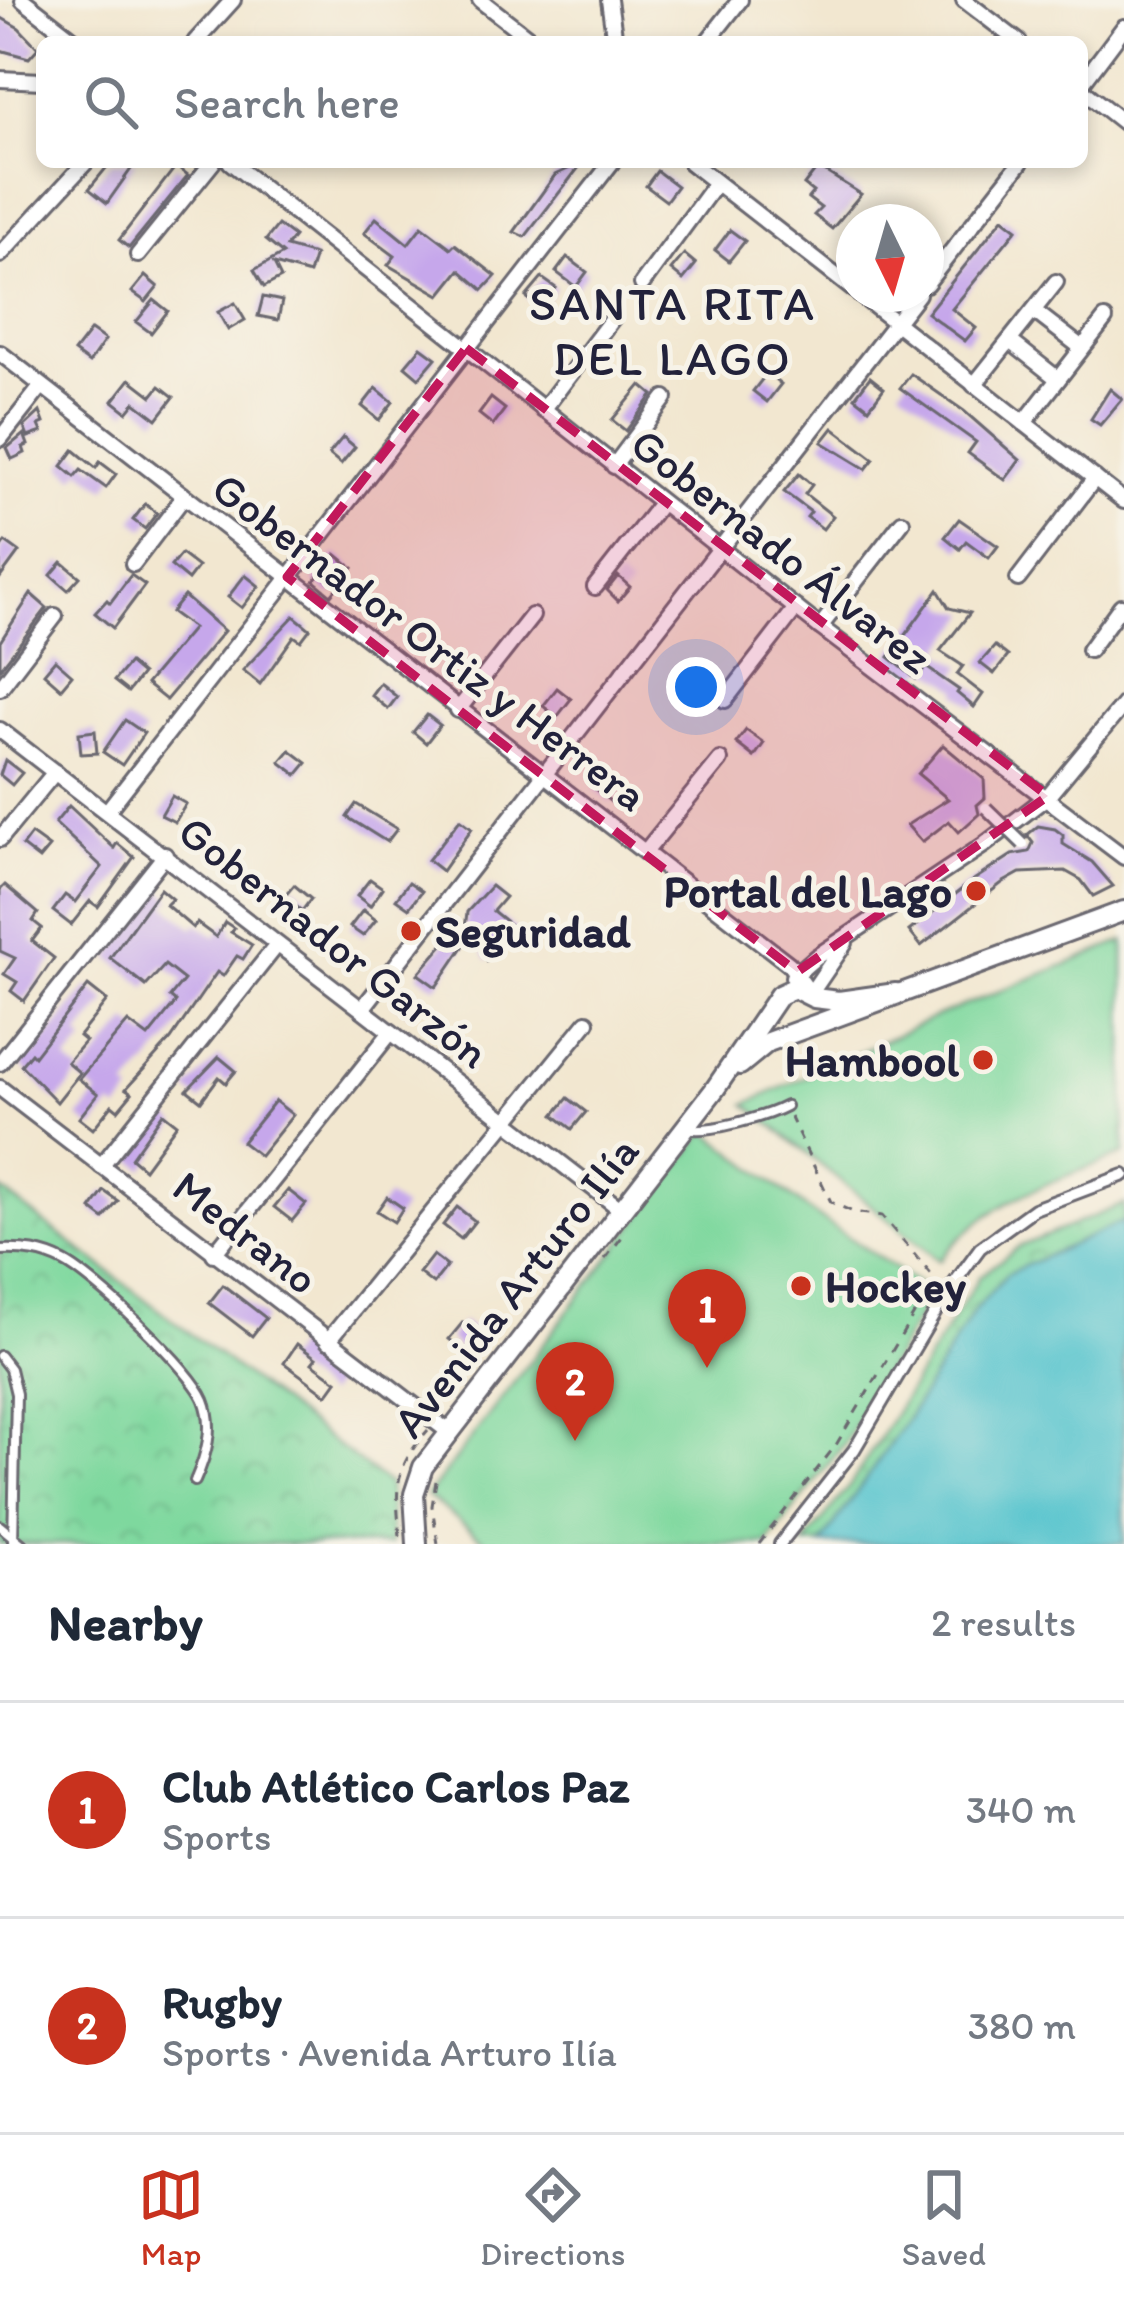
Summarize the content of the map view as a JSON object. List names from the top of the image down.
{
  "streets": {
    "main road": ["Avenida Arturo Ilía"],
    "street": [
      "Gobernado Álvarez",
      "Gobernador Ortiz y Herrera",
      "Gobernador Garzón",
      "Medrano"
    ]
  },
  "crossings": [
    ["Gobernador Ortiz y Herrera", "Avenida Arturo Ilía"],
    ["Gobernador Garzón", "Avenida Arturo Ilía"],
    ["Medrano", "Avenida Arturo Ilía"]
  ],
  "districts": ["SANTA RITA DEL LAGO"],
  "places": [
    "Portal del Lago",
    "Seguridad",
    "Hambool",
    "Hockey"
  ],
  "north": "bottom",
  "page": {
    "search": "Search here",
    "pins": ["1", "2"],
    "heading": ["Nearby", "2 results"],
    "list": [
      {
        "mark": "1",
        "name": "Club Atlético Carlos Paz",
        "note": "Sports",
        "value": "340 m"
      },
      {
        "mark": "2",
        "name": "Rugby",
        "note": "Sports · Avenida Arturo Ilía",
        "value": "380 m"
      }
    ],
    "nav": ["Map", "Directions", "Saved"]
  }
}
